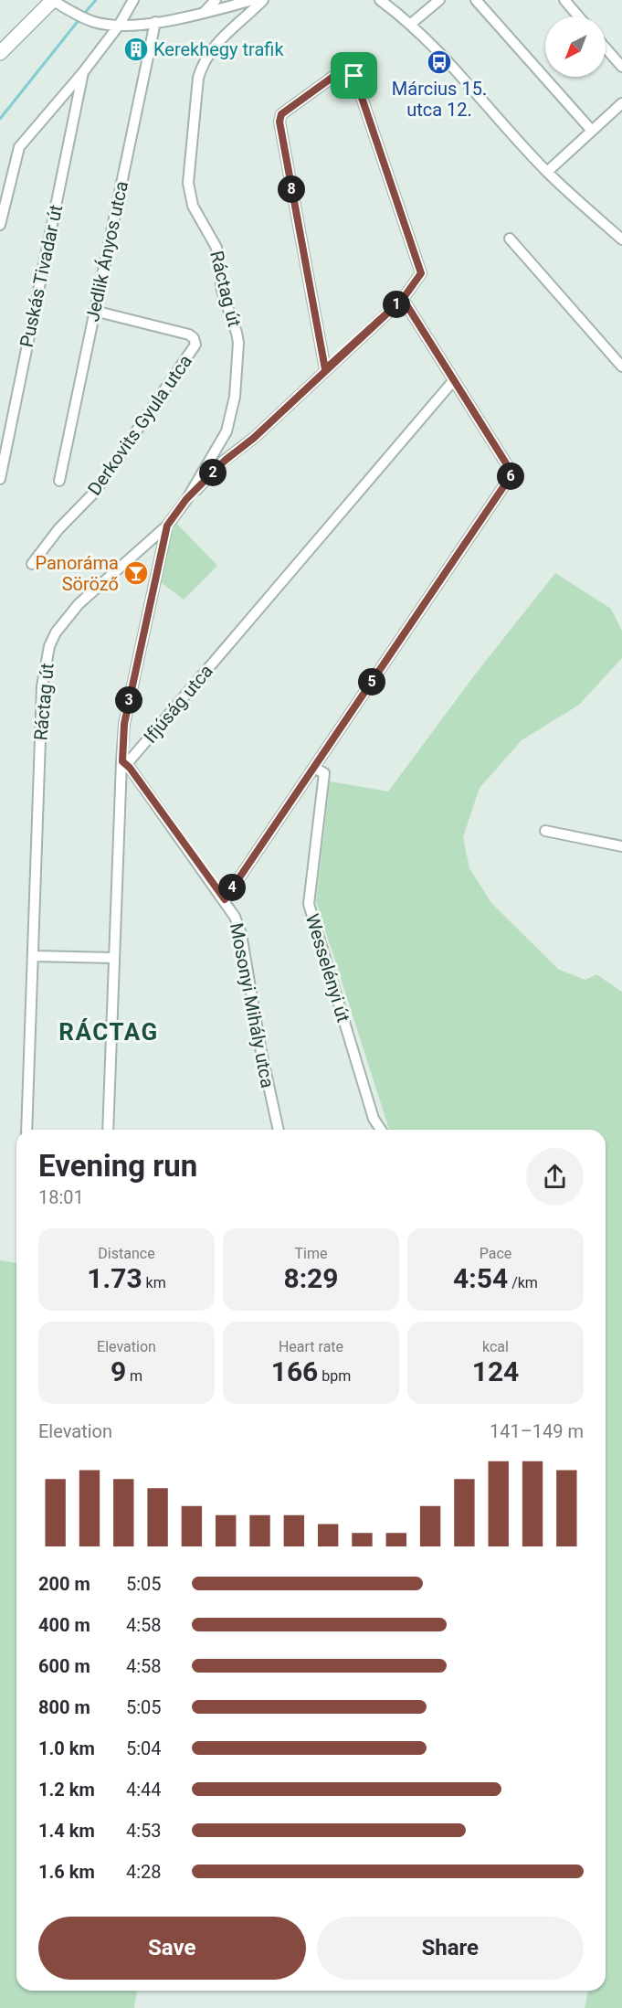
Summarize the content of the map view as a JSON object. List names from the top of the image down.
{
  "streets": {
    "street": [
      "Jedlik Ányos utca",
      "Puskás Tivadar út",
      "Ráctag út",
      "Derkovits Gyula utca",
      "Ifjúság utca",
      "Wesselényi út",
      "Mosonyi Mihály utca"
    ]
  },
  "crossings": [
    ["Jedlik Ányos utca", "Derkovits Gyula utca"],
    ["Ifjúság utca", "Mosonyi Mihály utca"],
    ["Wesselényi út", "Mosonyi Mihály utca"]
  ],
  "districts": ["RÁCTAG"],
  "places": {
    "building": ["Kerekhegy trafik"],
    "bus stop": ["Március 15. utca 12."],
    "bar": ["Panoráma Söröző"]
  },
  "north": "bottom left",
  "page": {
    "pins": [
      "8",
      "1",
      "2",
      "6",
      "5",
      "3",
      "4"
    ],
    "heading": ["Evening run", "18:01"],
    "stats": [
      ["Distance", "1.73 km"],
      ["Time", "8:29"],
      ["Pace", "4:54 /km"],
      ["Elevation", "9 m"],
      ["Heart rate", "166 bpm"],
      ["kcal", "124"]
    ],
    "chart": ["Elevation", "141–149 m"],
    "list": [
      {
        "name": "200 m",
        "note": "5:05"
      },
      {
        "name": "400 m",
        "note": "4:58"
      },
      {
        "name": "600 m",
        "note": "4:58"
      },
      {
        "name": "800 m",
        "note": "5:05"
      },
      {
        "name": "1.0 km",
        "note": "5:04"
      },
      {
        "name": "1.2 km",
        "note": "4:44"
      },
      {
        "name": "1.4 km",
        "note": "4:53"
      },
      {
        "name": "1.6 km",
        "note": "4:28"
      }
    ],
    "buttons": ["Save", "Share"]
  }
}
